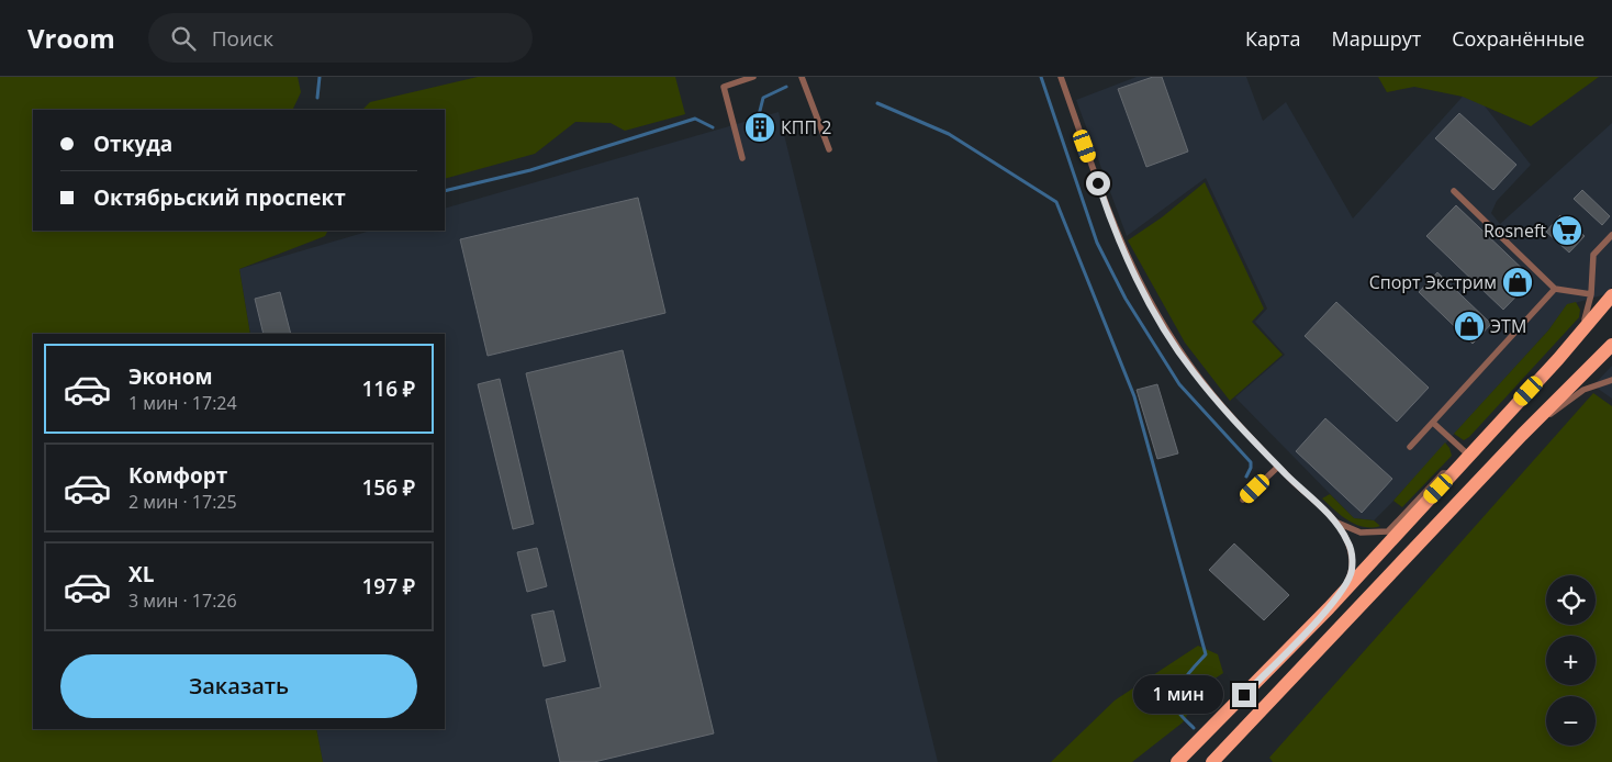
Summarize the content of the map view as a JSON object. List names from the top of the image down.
{
  "places": {
    "building": ["КПП 2"],
    "supermarket": ["Rosneft"],
    "shop": ["Спорт Экстрим", "ЭТМ"]
  },
  "page": {
    "header": "Vroom",
    "search": "Поиск",
    "nav": ["Карта", "Маршрут", "Сохранённые"],
    "banner": ["Откуда", "Октябрьский проспект"],
    "list": [
      {
        "name": "Эконом",
        "note": "1 мин · 17:24",
        "value": "116 ₽"
      },
      {
        "name": "Комфорт",
        "note": "2 мин · 17:25",
        "value": "156 ₽"
      },
      {
        "name": "XL",
        "note": "3 мин · 17:26",
        "value": "197 ₽"
      }
    ],
    "map_buttons": ["+", "−"],
    "buttons": "Заказать",
    "bubble": "1 мин"
  }
}
